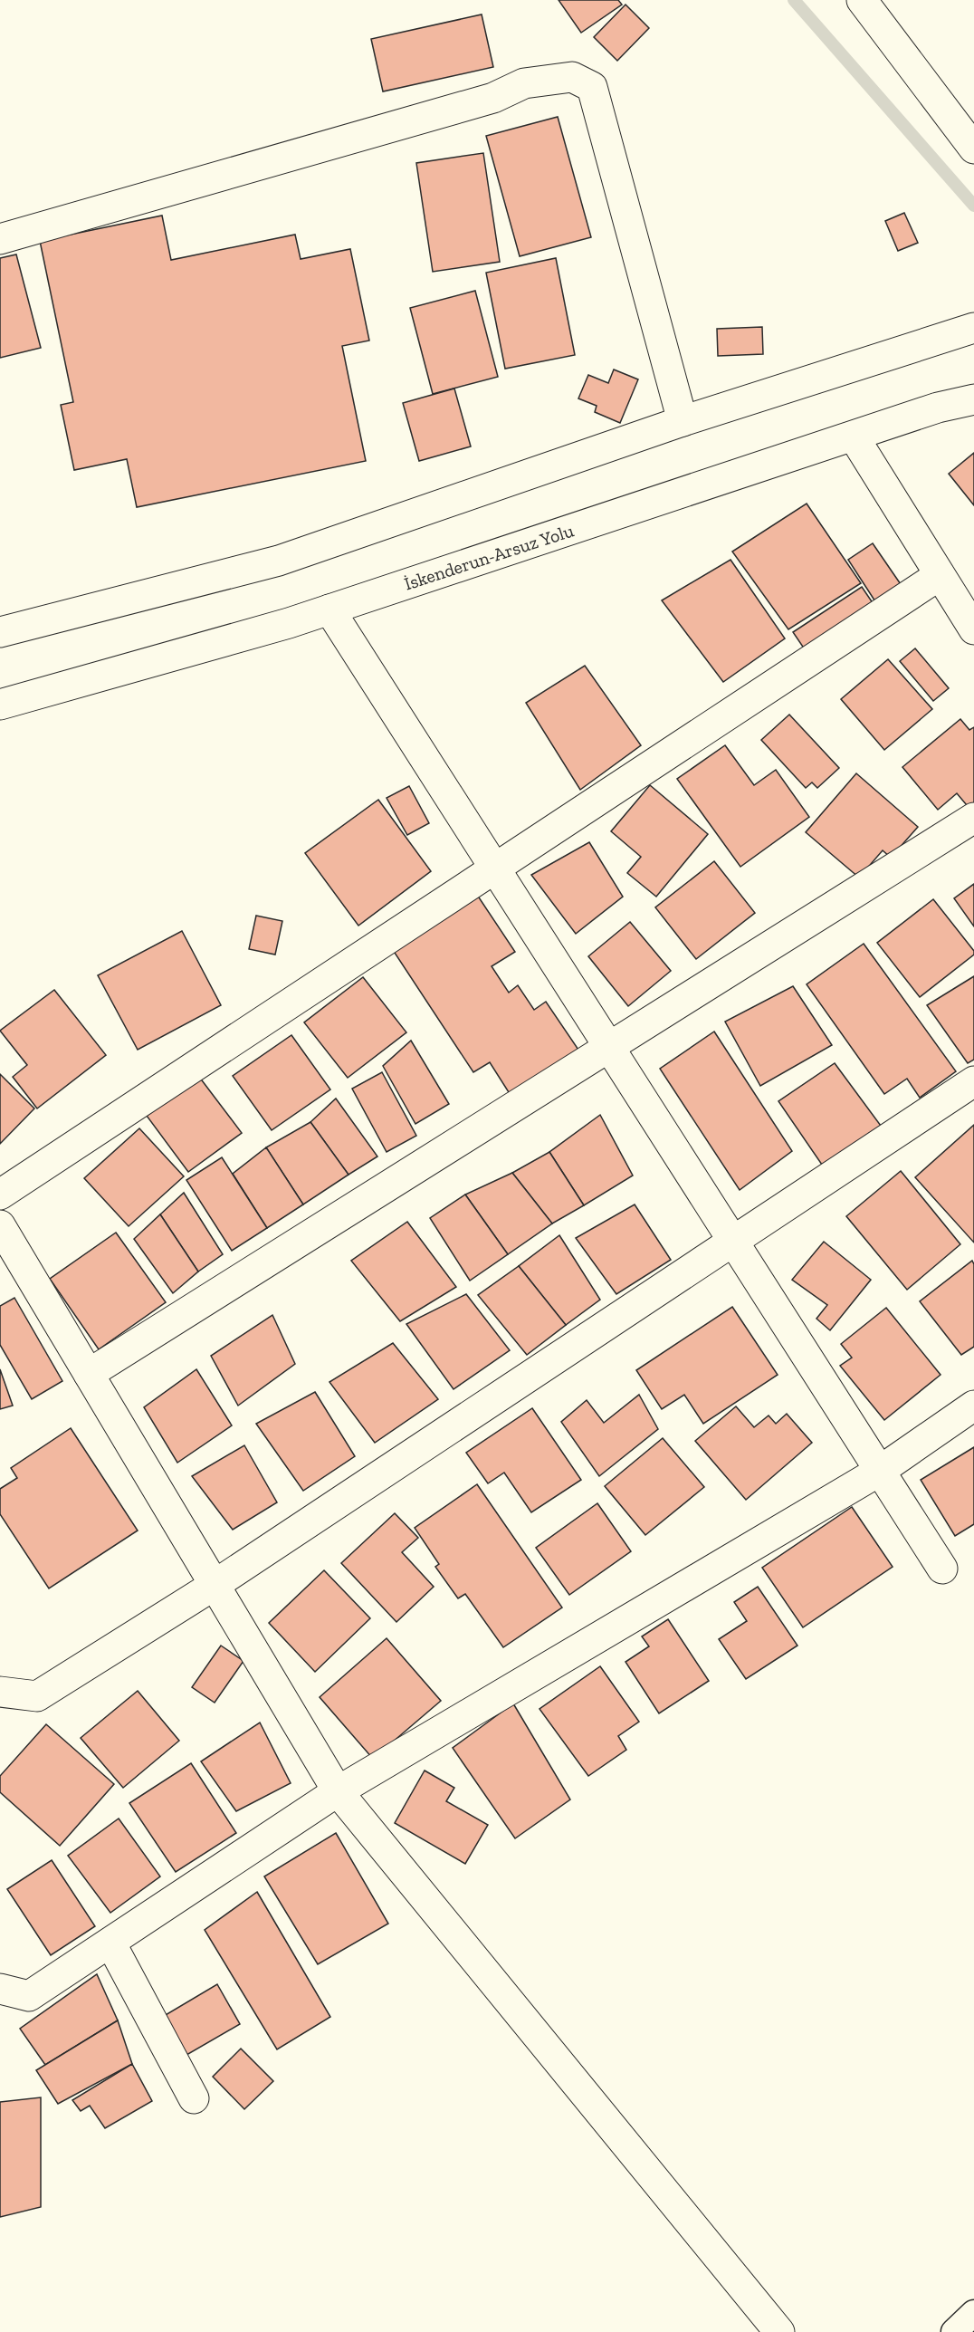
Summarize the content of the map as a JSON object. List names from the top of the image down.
{
  "streets": {
    "street": ["İskenderun-Arsuz Yolu"]
  }
}
